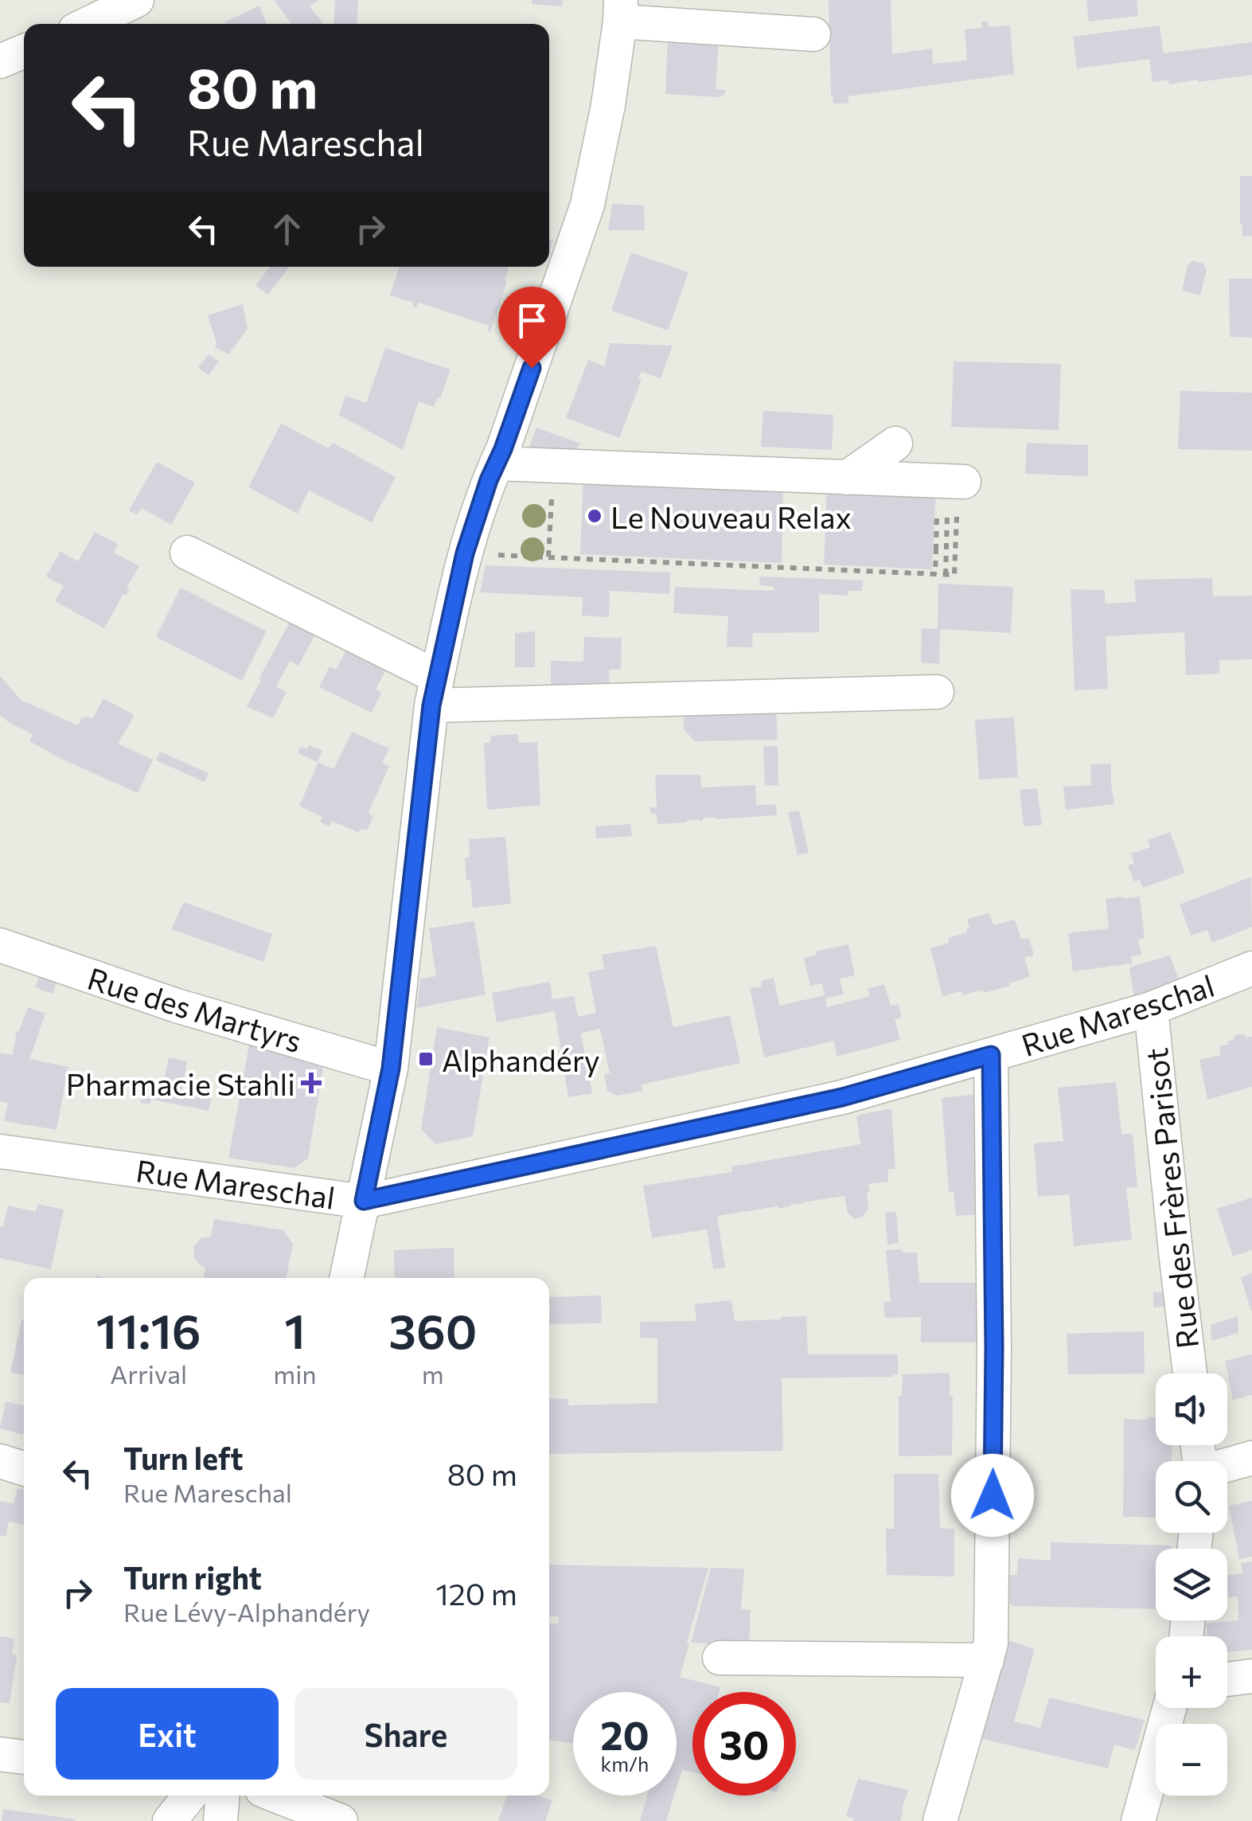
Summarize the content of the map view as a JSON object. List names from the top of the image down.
{
  "streets": {
    "street": ["Rue des Martyrs", "Rue Mareschal", "Rue des Frères Parisot"]
  },
  "crossings": [
    ["Rue Mareschal", "Rue des Frères Parisot"]
  ],
  "places": {
    "other": ["Le Nouveau Relax"],
    "transit": ["Alphandéry"],
    "health": ["Pharmacie Stahli"]
  },
  "page": {
    "turn": ["80 m", "Rue Mareschal"],
    "eta": [
      "11:16",
      "Arrival",
      "1",
      "min",
      "360",
      "m"
    ],
    "map_buttons": ["+", "−"],
    "list": [
      {
        "name": "Turn left",
        "note": "Rue Mareschal",
        "value": "80 m"
      },
      {
        "name": "Turn right",
        "note": "Rue Lévy-Alphandéry",
        "value": "120 m"
      }
    ],
    "buttons": ["Exit", "Share"],
    "speed": "20 km/h",
    "limit": "30"
  }
}
